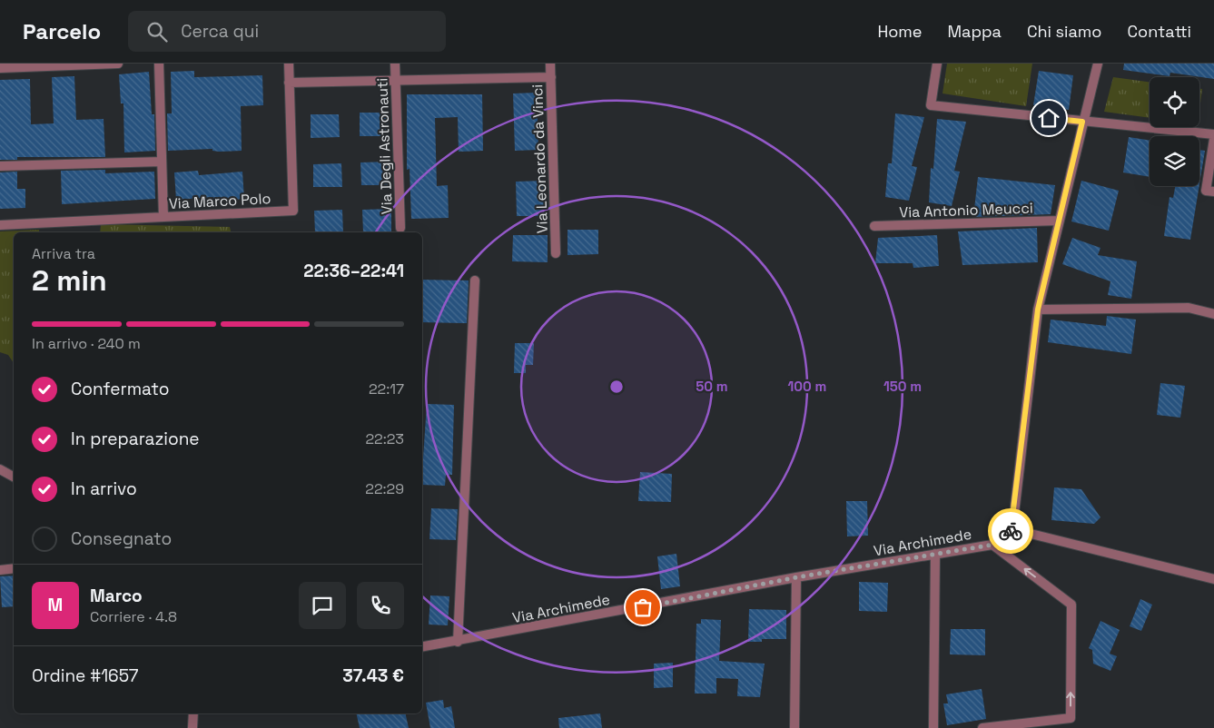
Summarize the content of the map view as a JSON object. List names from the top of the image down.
{
  "streets": {
    "street": [
      "Via Degli Astronauti",
      "Via Leonardo da Vinci",
      "Via Marco Polo",
      "Via Antonio Meucci",
      "Via Archimede"
    ]
  },
  "page": {
    "header": "Parcelo",
    "search": "Cerca qui",
    "nav": [
      "Home",
      "Mappa",
      "Chi siamo",
      "Contatti"
    ],
    "heading": ["2 min", "Arriva tra", "22:36–22:41"],
    "panel": [
      "Marco",
      "Corriere · 4.8",
      "Ordine #1657",
      "37.43 €"
    ],
    "bar": "In arrivo · 240 m",
    "list": [
      ["Confermato", "22:17"],
      ["In preparazione", "22:23"],
      ["In arrivo", "22:29"],
      "Consegnato"
    ],
    "round": "M"
  },
  "rings": ["50 m", "100 m", "150 m"]
}
